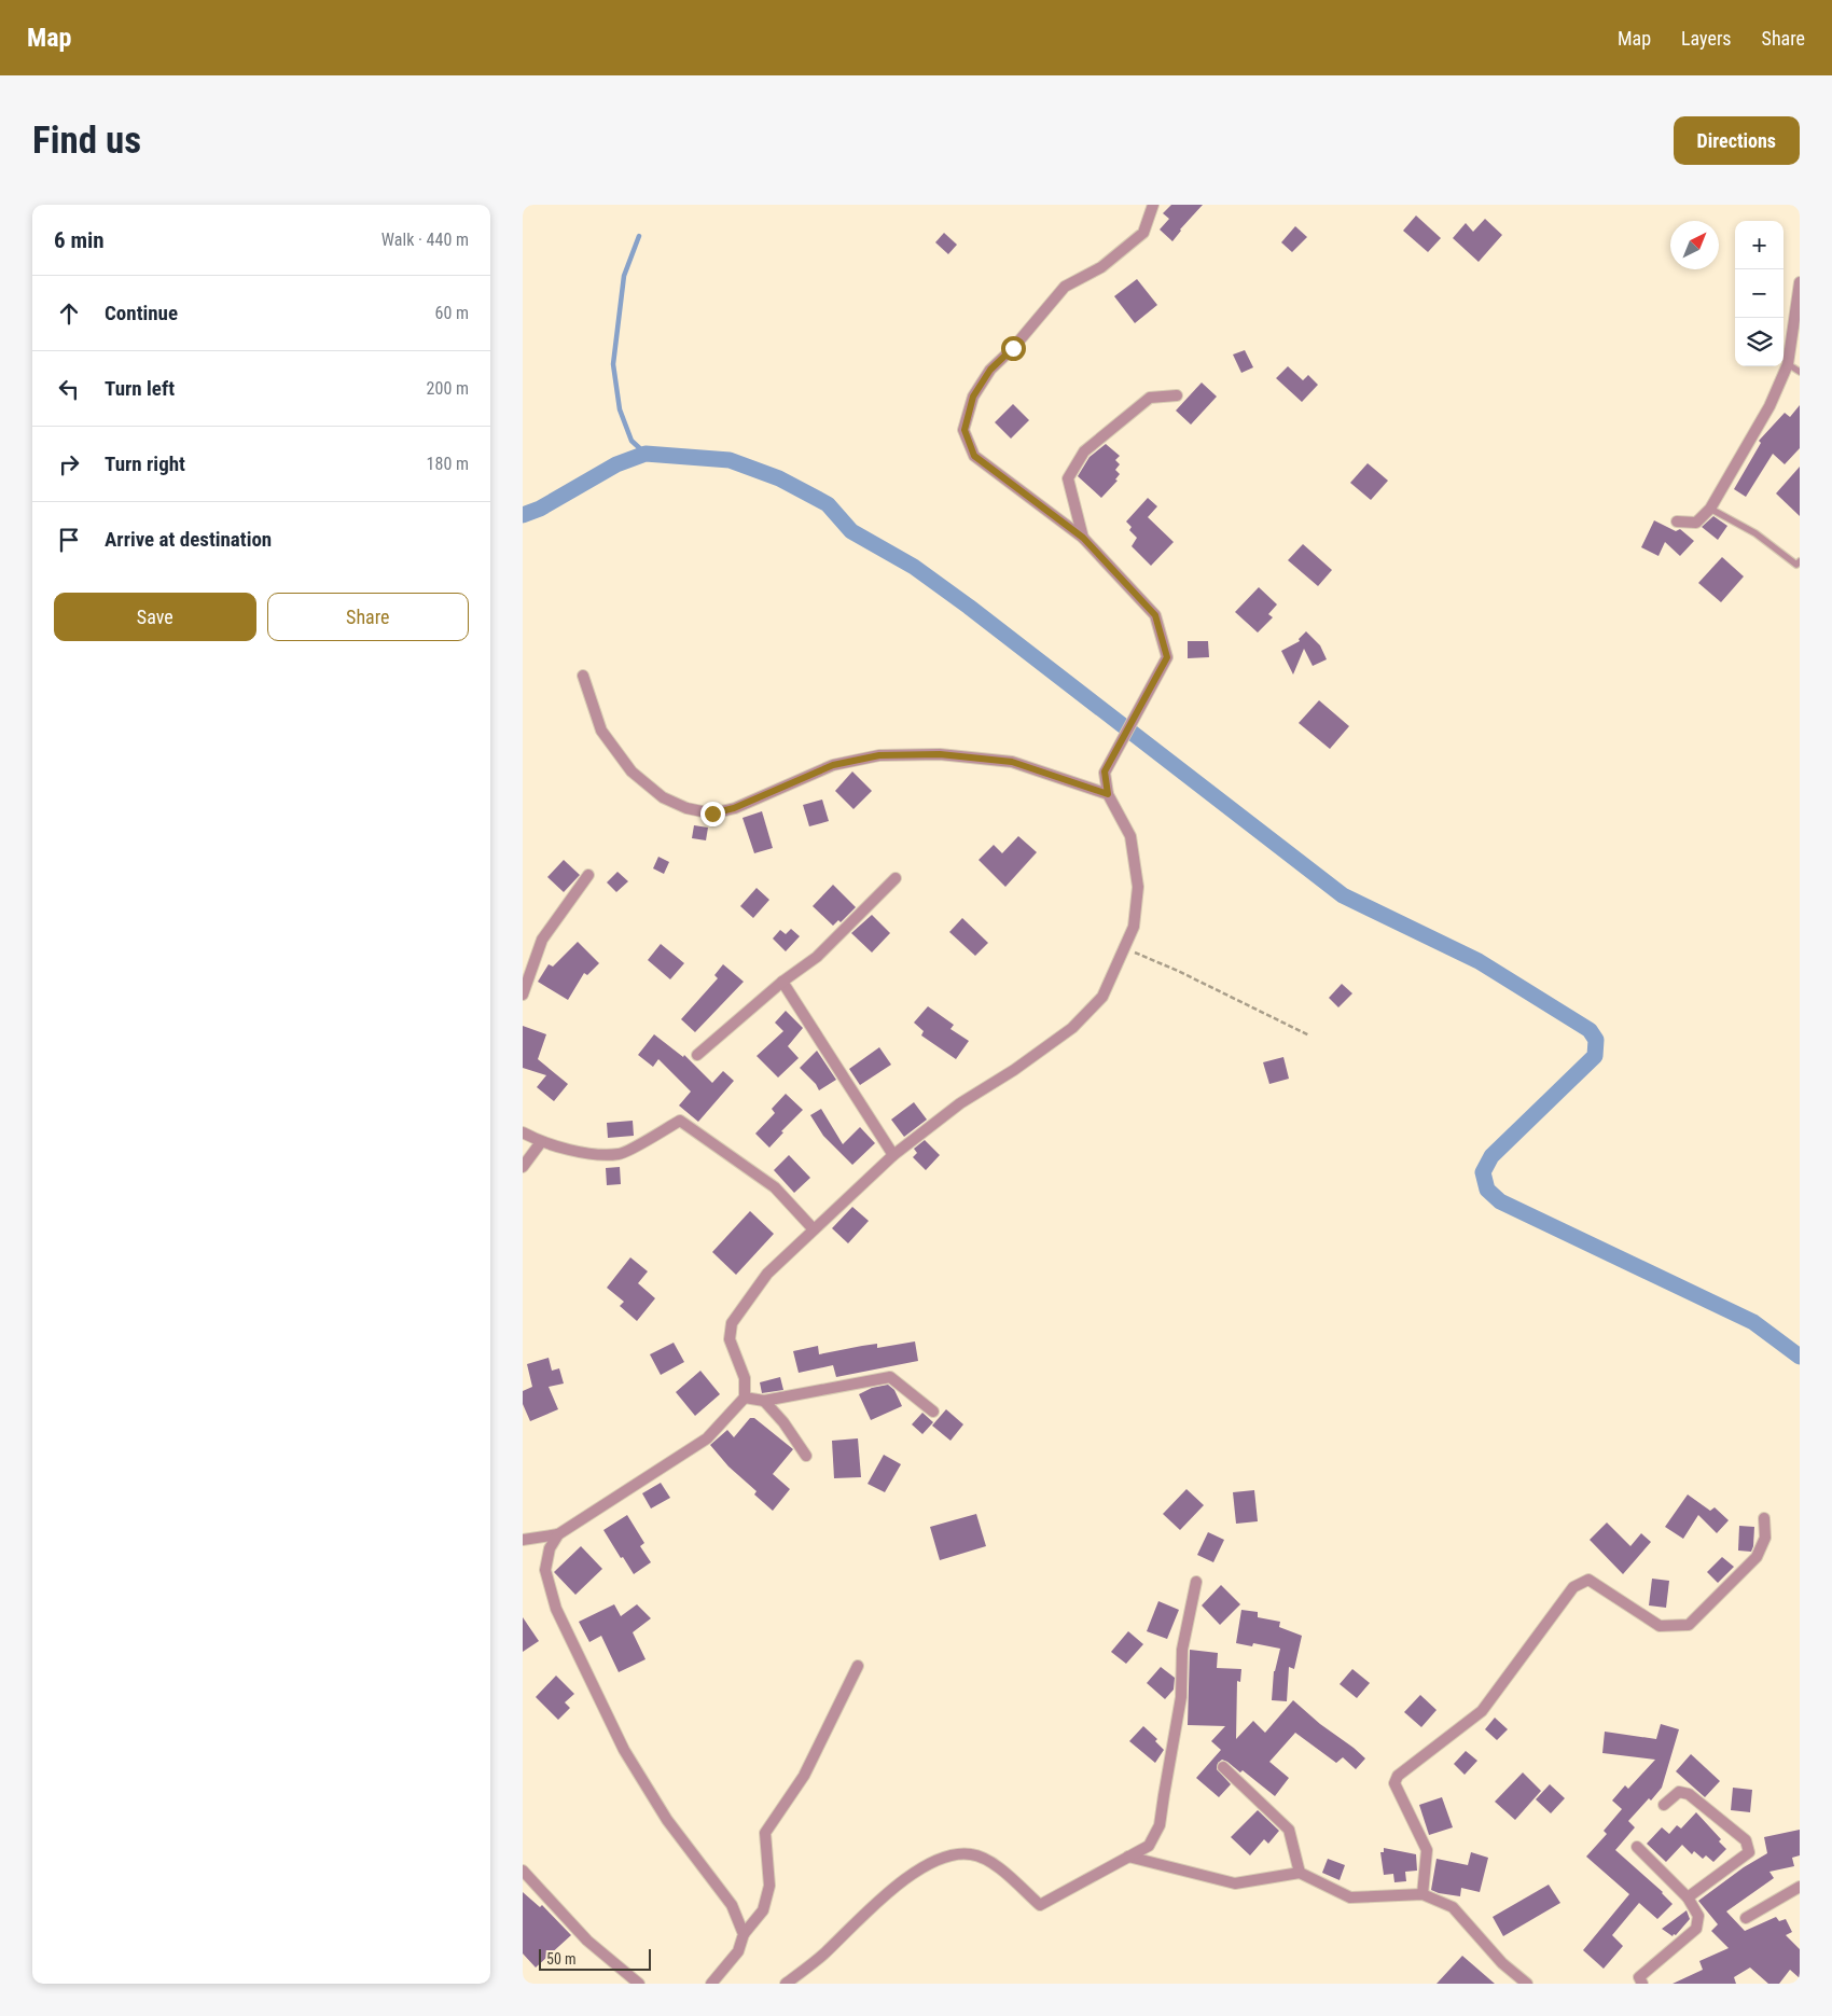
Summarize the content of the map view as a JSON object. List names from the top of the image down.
{
  "scale_bar": "50 m",
  "north": "top right",
  "page": {
    "header": "Map",
    "nav": ["Map", "Layers", "Share"],
    "buttons": [
      "Directions",
      ["Save", "Share"]
    ],
    "title": "Find us",
    "heading": ["6 min", "Walk · 440 m"],
    "map_buttons": ["+", "−"],
    "list": [
      ["Continue", "60 m"],
      ["Turn left", "200 m"],
      ["Turn right", "180 m"],
      "Arrive at destination"
    ],
    "scale": "50 m"
  }
}
